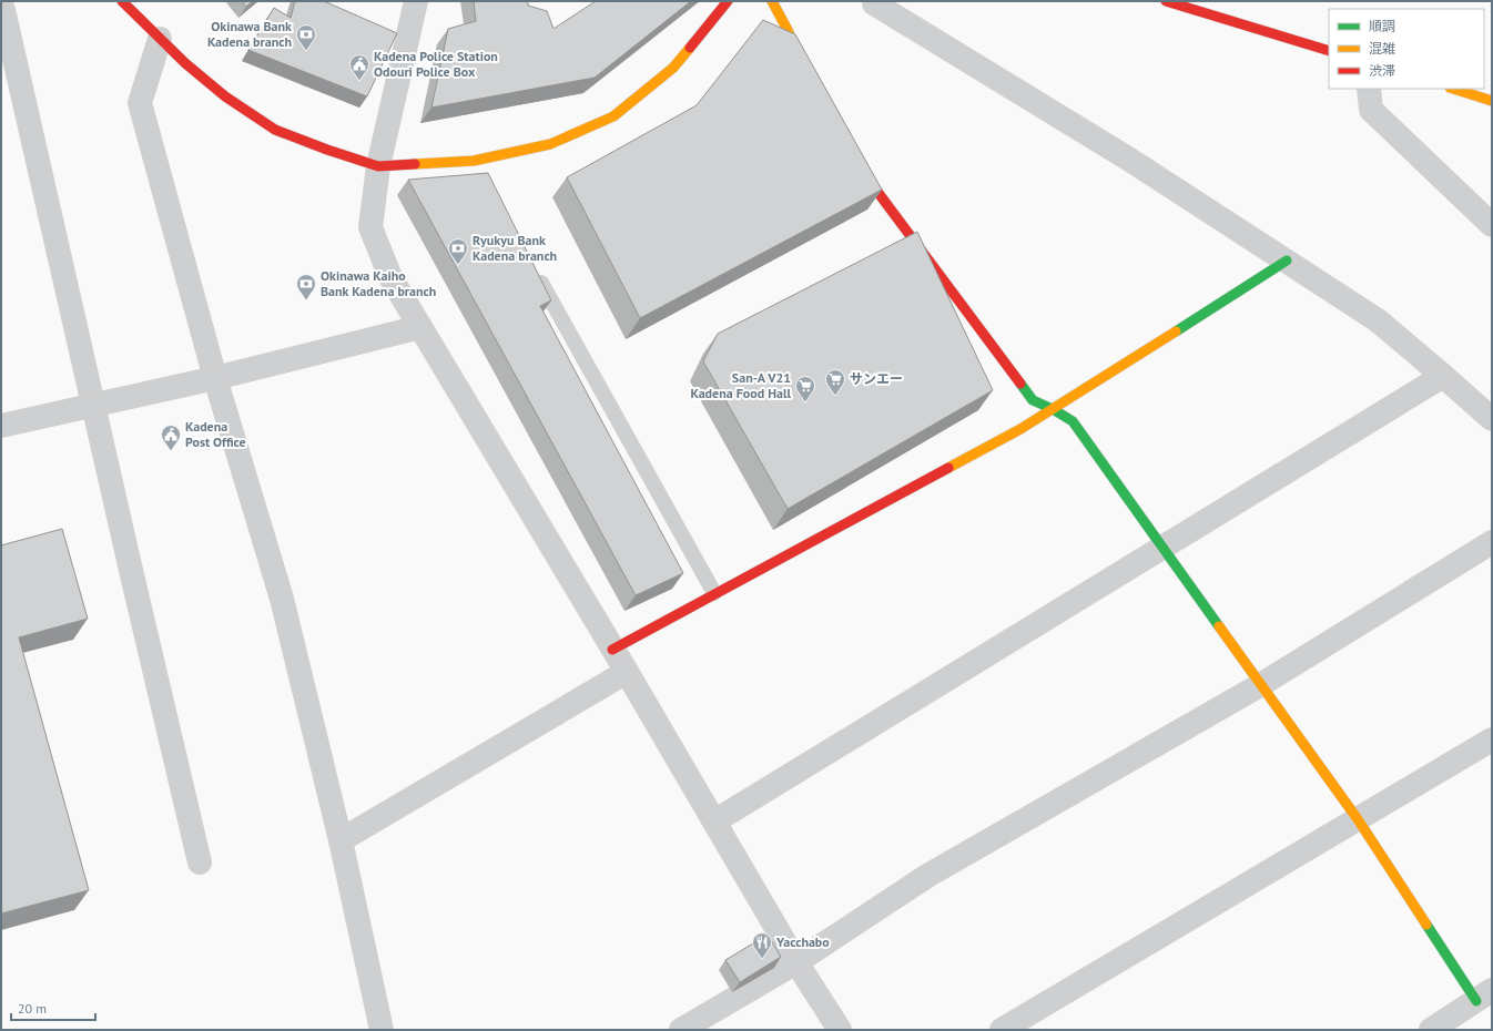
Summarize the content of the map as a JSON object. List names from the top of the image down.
{
  "places": {
    "bank": ["Okinawa Bank Kadena branch", "Ryukyu Bank Kadena branch", "Okinawa Kaiho Bank Kadena branch"],
    "public building": ["Kadena Police Station Odouri Police Box", "Kadena Post Office"],
    "supermarket": ["サンエー", "San-A V21 Kadena Food Hall"],
    "restaurant": ["Yacchabo"]
  },
  "legend": ["順調", "混雑", "渋滞"],
  "scale_bar": "20 m"
}
